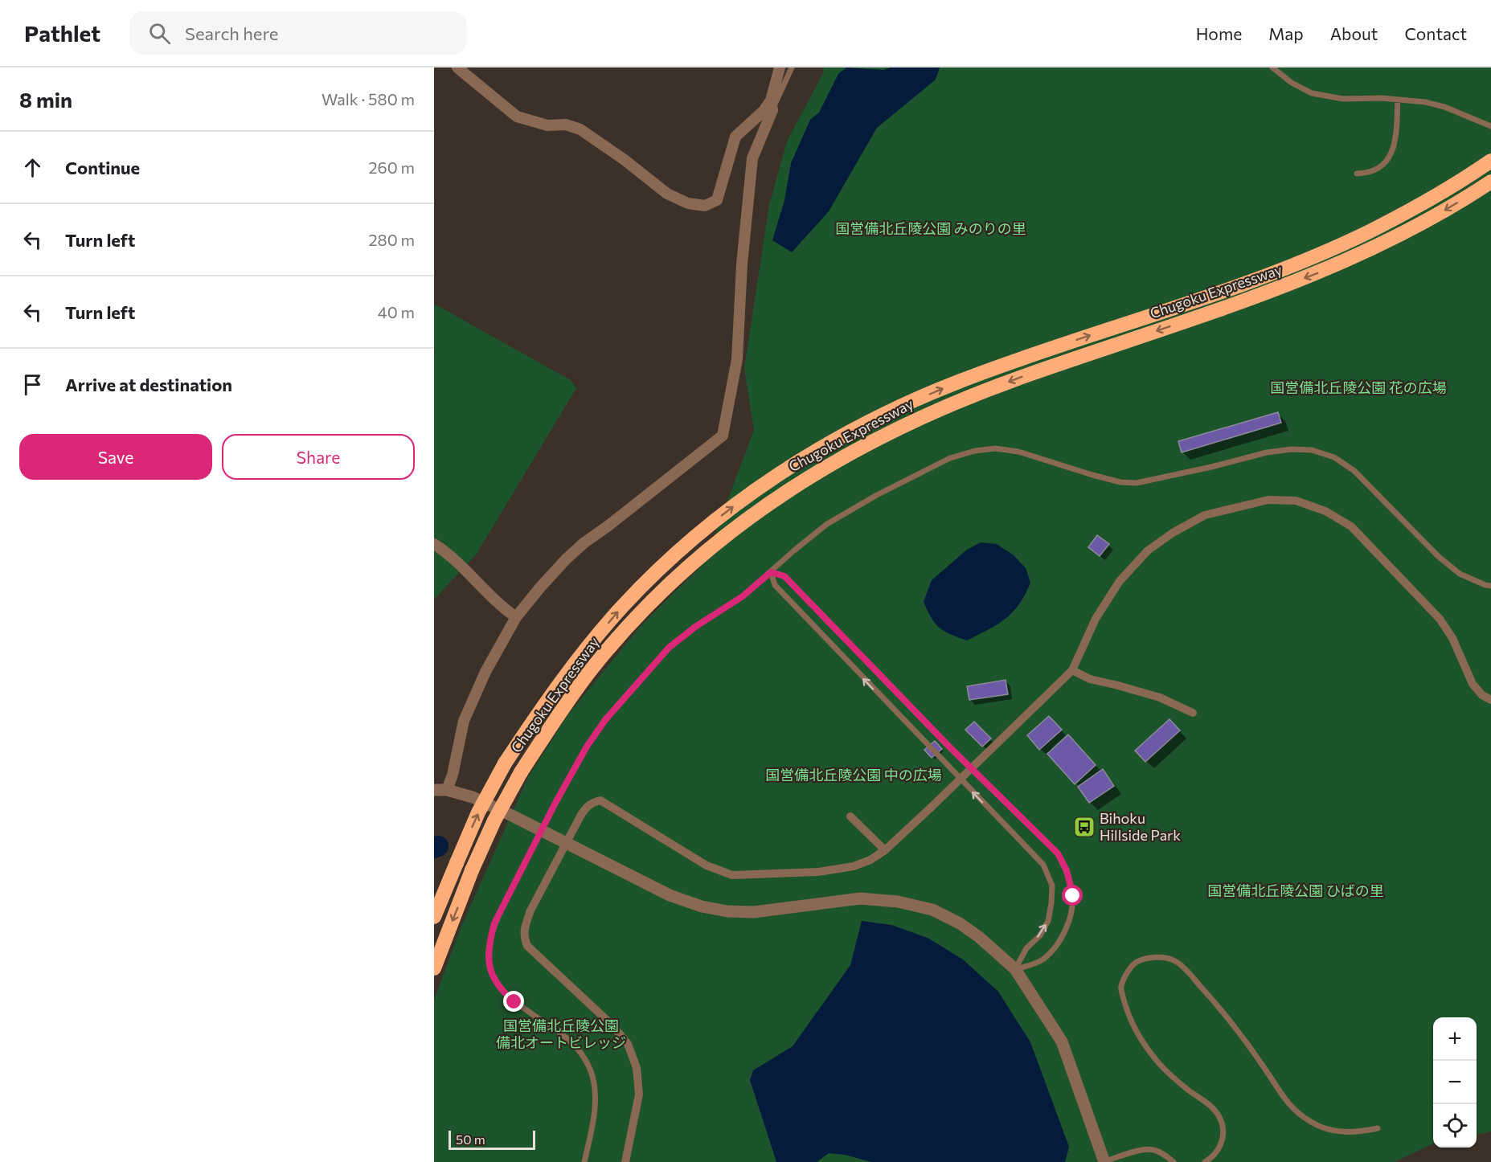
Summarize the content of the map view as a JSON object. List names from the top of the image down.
{
  "streets": {
    "highway": ["Chugoku Expressway"]
  },
  "parks": [
    "国営備北丘陵公園 みのりの里",
    "国営備北丘陵公園 花の広場",
    "国営備北丘陵公園 中の広場",
    "国営備北丘陵公園 ひばの里",
    "国営備北丘陵公園 備北オートビレッジ"
  ],
  "places": {
    "bus stop": ["Bihoku Hillside Park"]
  },
  "scale_bar": "50 m",
  "page": {
    "header": "Pathlet",
    "search": "Search here",
    "nav": [
      "Home",
      "Map",
      "About",
      "Contact"
    ],
    "heading": ["8 min", "Walk · 580 m"],
    "list": [
      ["Continue", "260 m"],
      ["Turn left", "280 m"],
      ["Turn left", "40 m"],
      "Arrive at destination"
    ],
    "buttons": ["Save", "Share"],
    "map_buttons": ["+", "−"],
    "scale": "50 m"
  }
}
